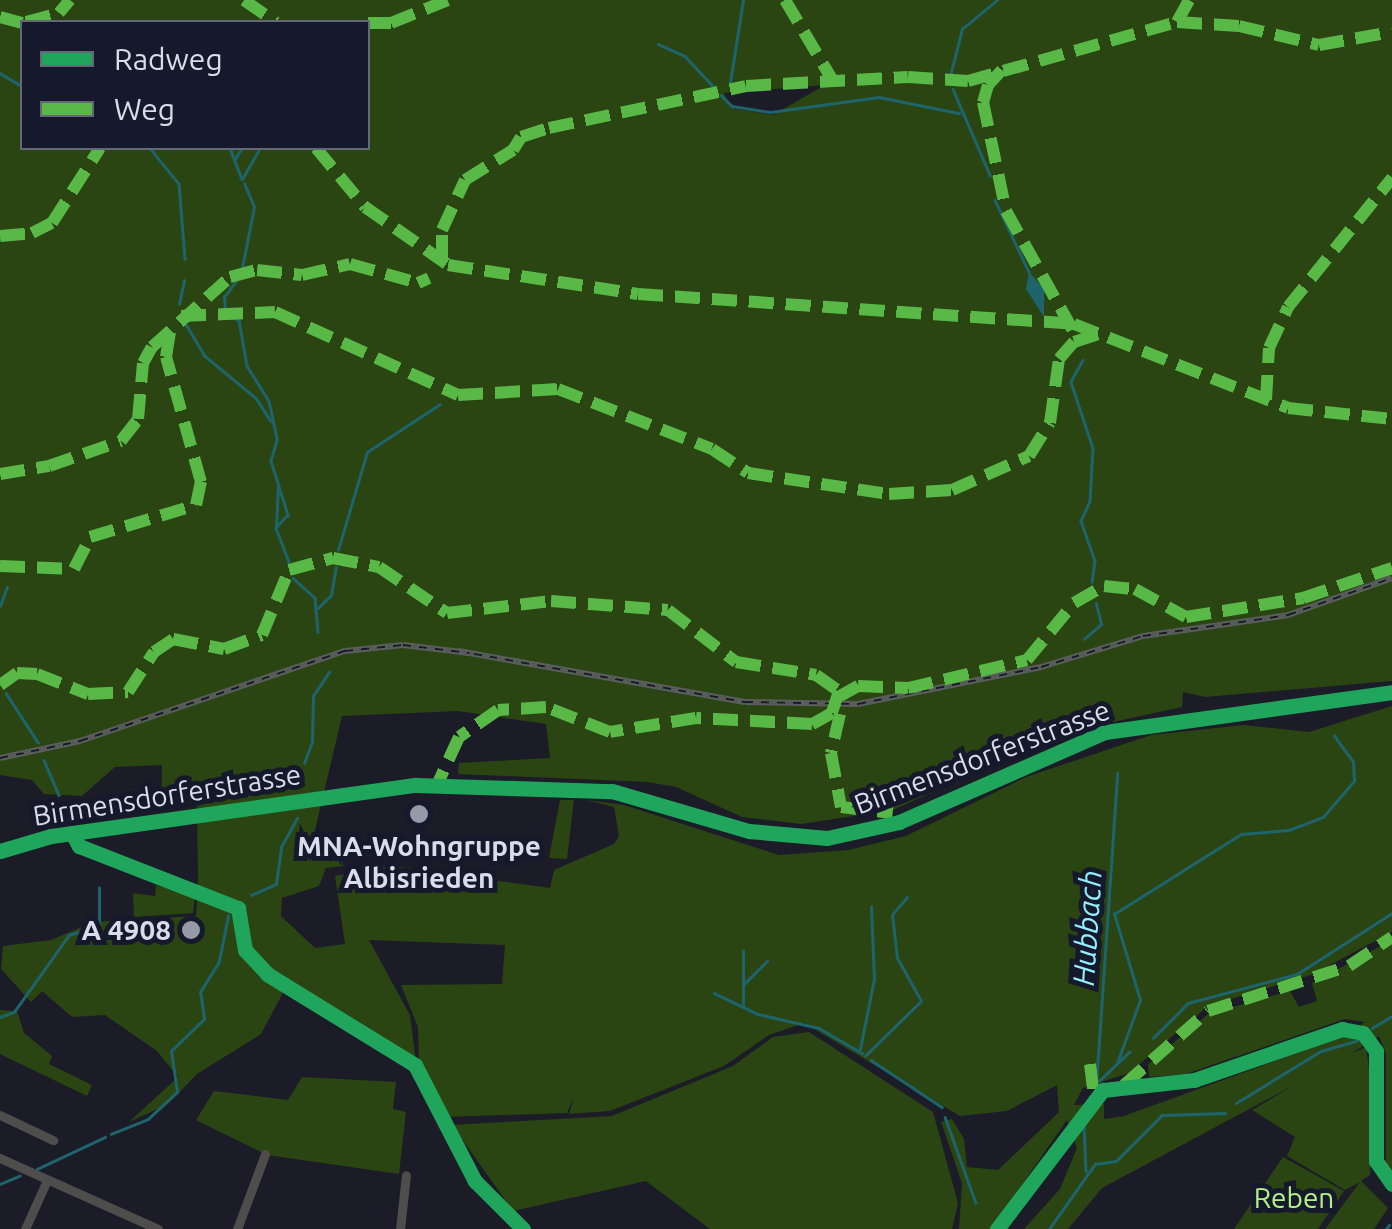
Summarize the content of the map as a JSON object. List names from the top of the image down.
{
  "streets": {
    "main road": ["Birmensdorferstrasse"]
  },
  "water": ["Hubbach"],
  "parks": ["Reben"],
  "places": ["MNA-Wohngruppe Albisrieden", "A 4908"],
  "legend": ["Radweg", "Weg"]
}
